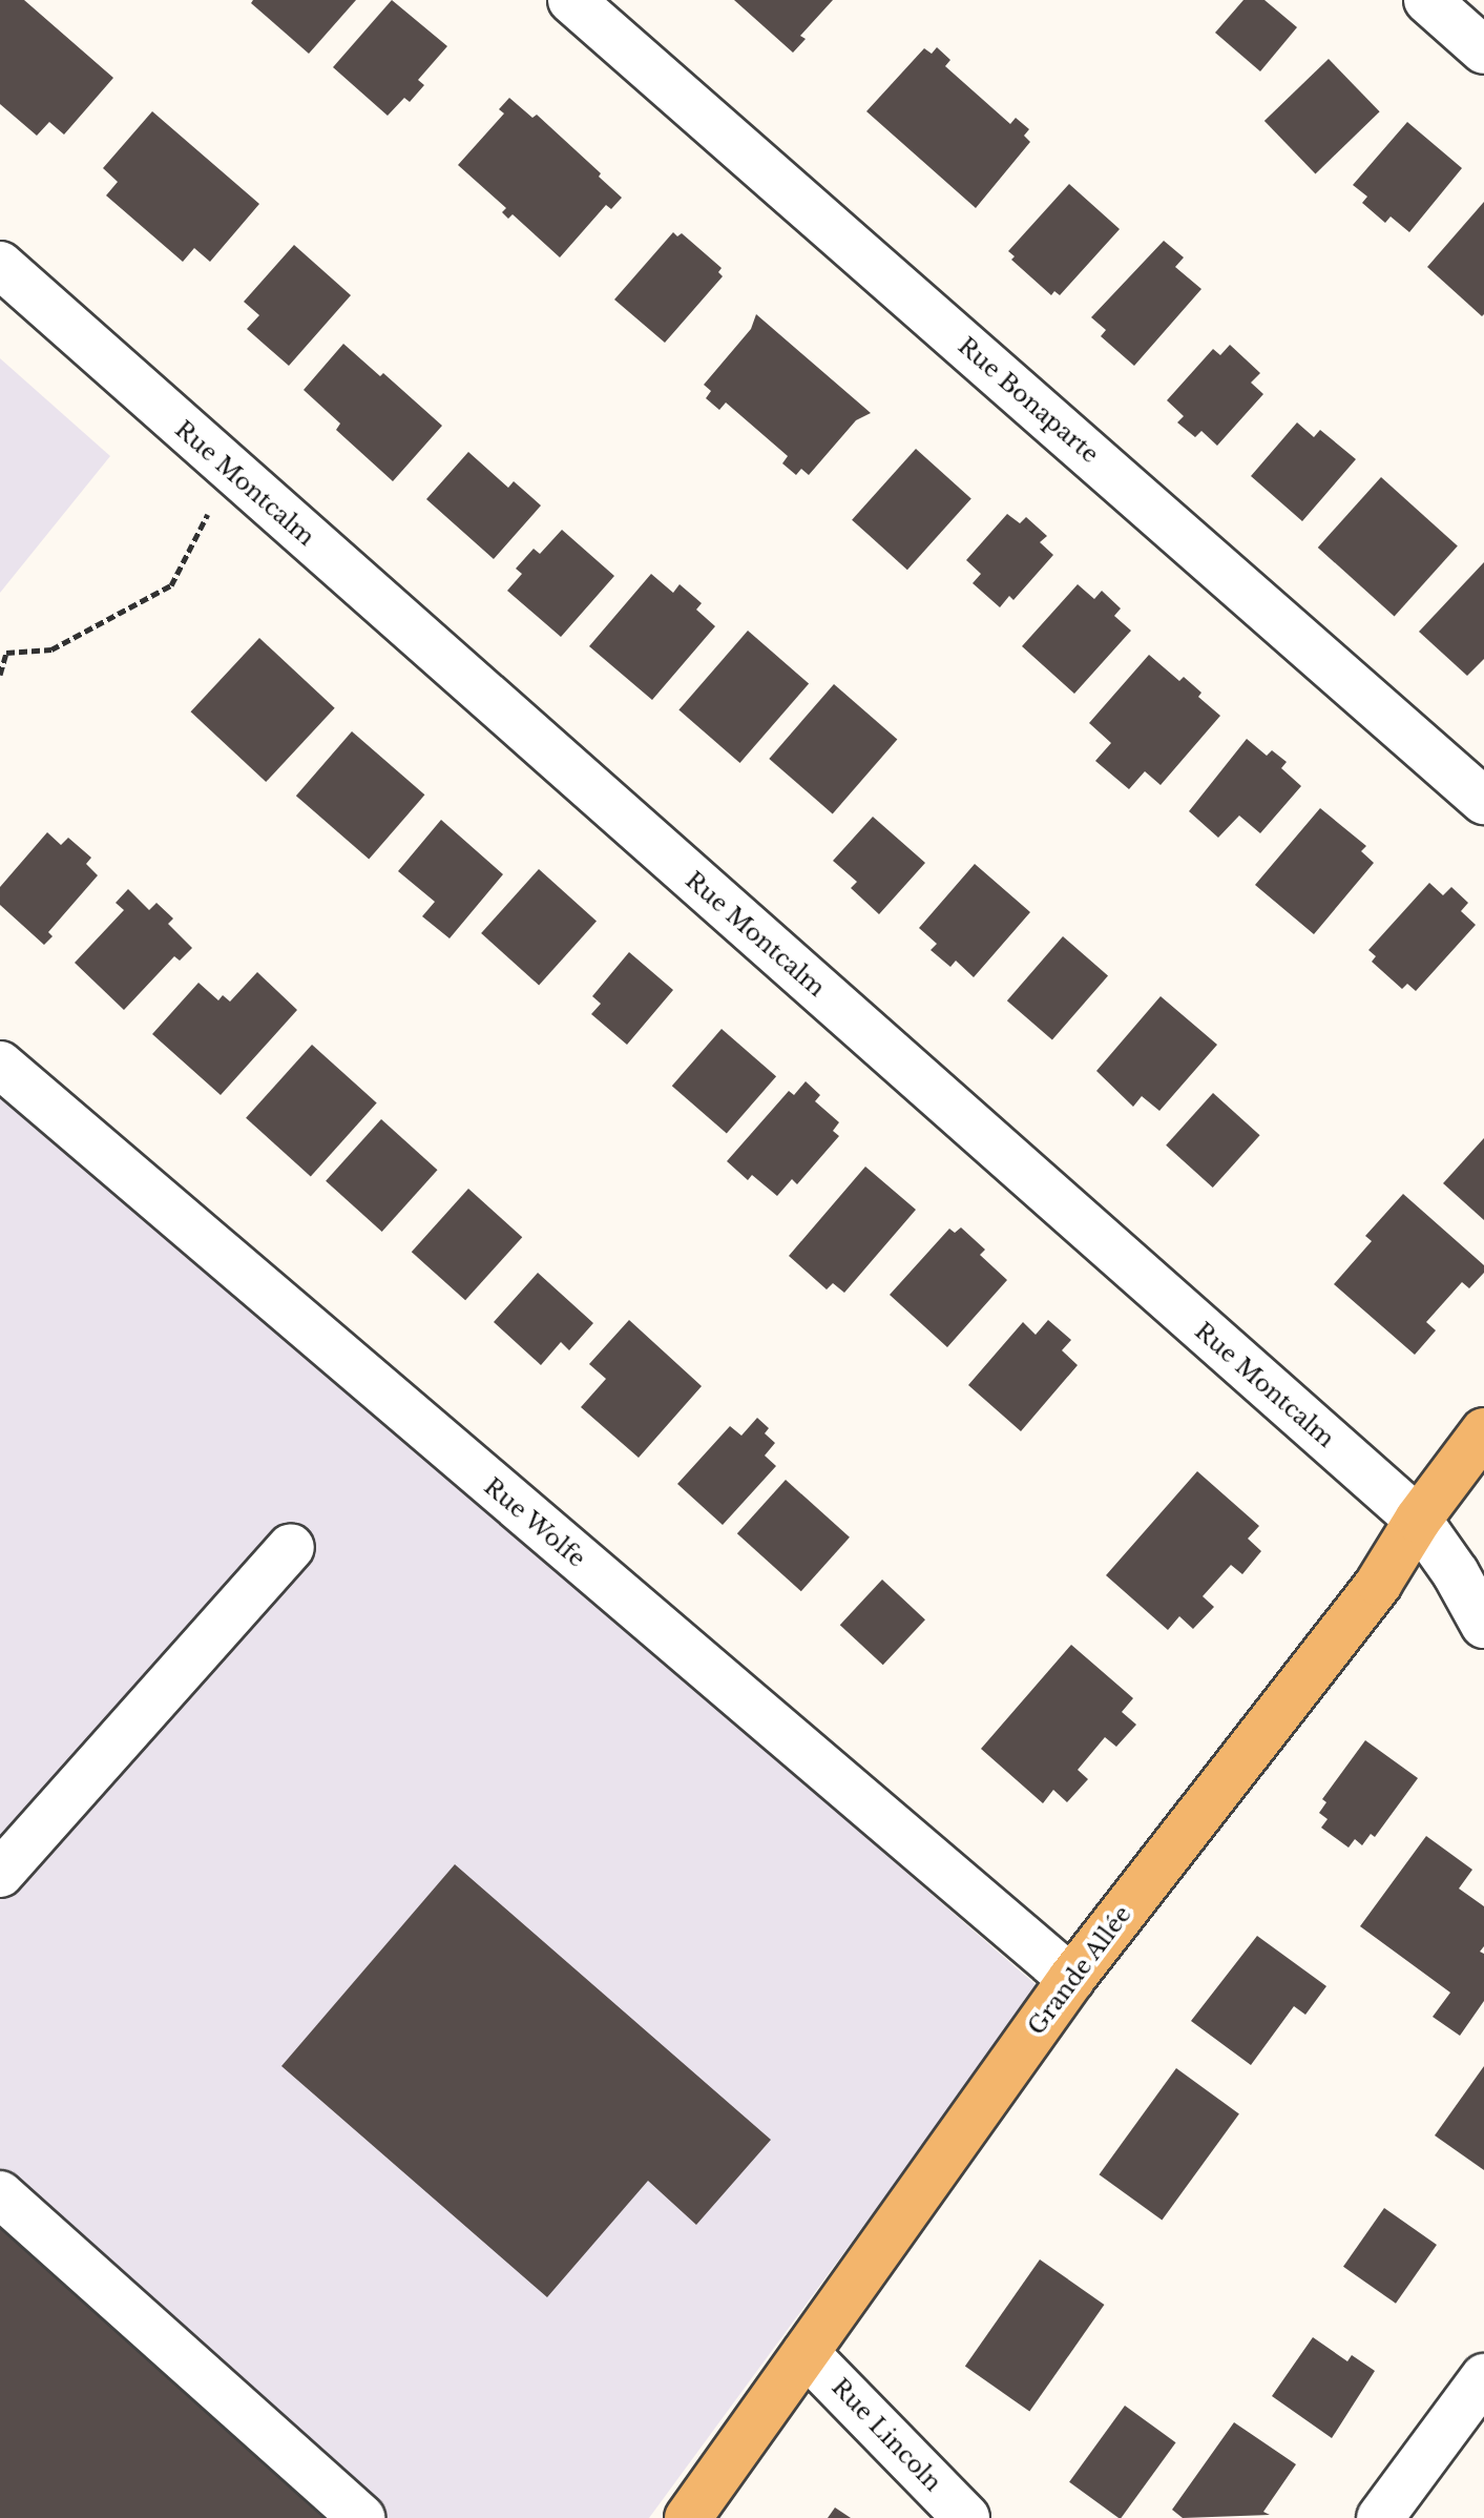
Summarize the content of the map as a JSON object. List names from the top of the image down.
{
  "streets": {
    "main road": ["Grande Allée"],
    "street": [
      "Rue Bonaparte",
      "Rue Montcalm",
      "Rue Wolfe",
      "Rue Lincoln"
    ]
  },
  "crossings": [
    ["Rue Montcalm", "Grande Allée"],
    ["Rue Wolfe", "Grande Allée"],
    ["Grande Allée", "Rue Lincoln"]
  ]
}
